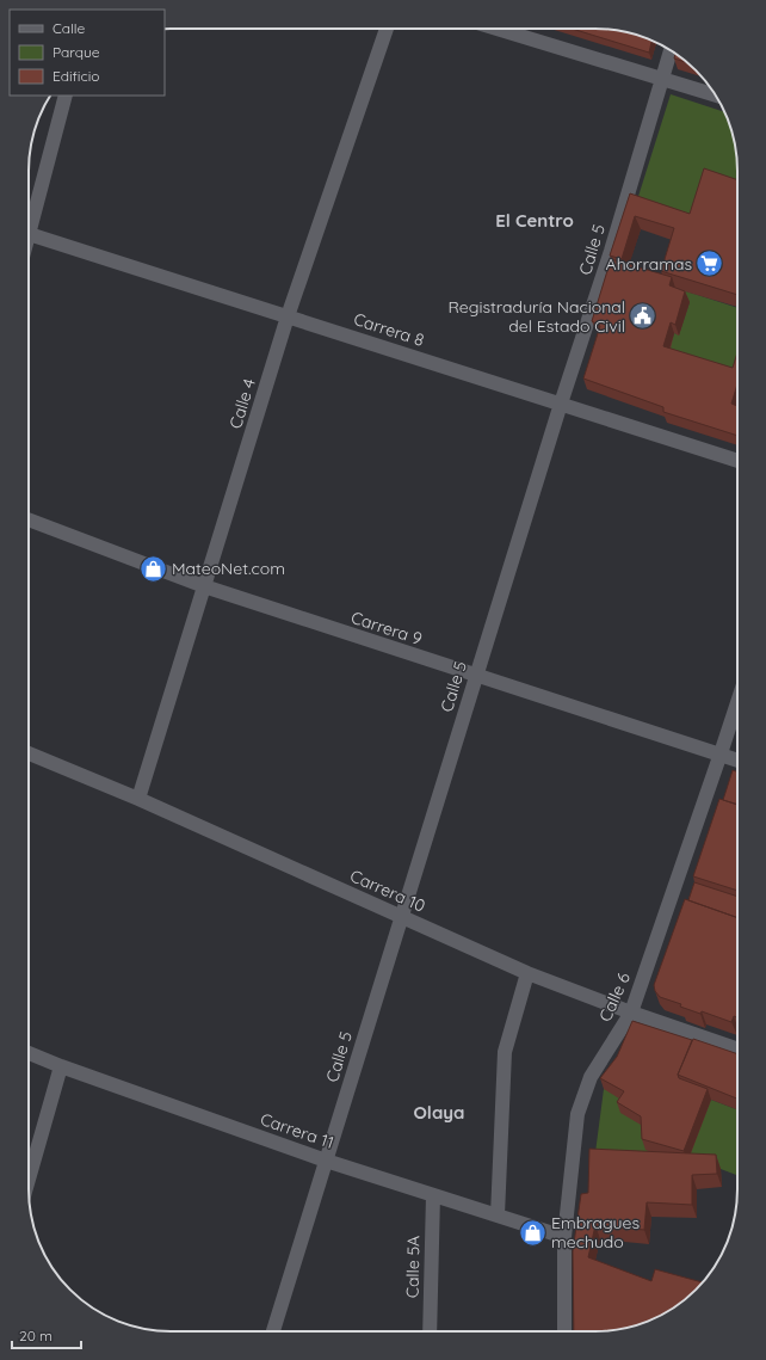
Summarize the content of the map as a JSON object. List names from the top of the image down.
{
  "streets": {
    "street": [
      "Calle 5",
      "Carrera 8",
      "Calle 4",
      "Carrera 9",
      "Carrera 10",
      "Calle 6",
      "Carrera 11",
      "Calle 5A"
    ]
  },
  "crossings": [
    ["Calle 5", "Carrera 8"],
    ["Calle 5", "Carrera 9"],
    ["Calle 5", "Carrera 10"],
    ["Calle 5", "Carrera 11"],
    ["Carrera 8", "Calle 4"],
    ["Calle 4", "Carrera 9"],
    ["Calle 4", "Carrera 10"],
    ["Carrera 9", "Calle 6"],
    ["Carrera 10", "Calle 6"],
    ["Calle 6", "Carrera 11"],
    ["Carrera 11", "Calle 5A"]
  ],
  "districts": ["El Centro", "Olaya"],
  "places": {
    "supermarket": ["Ahorramas"],
    "public building": ["Registraduría Nacional del Estado Civil"],
    "shop": ["MateoNet.com", "Embragues mechudo"]
  },
  "legend": ["Calle", "Parque", "Edificio"],
  "scale_bar": "20 m"
}
